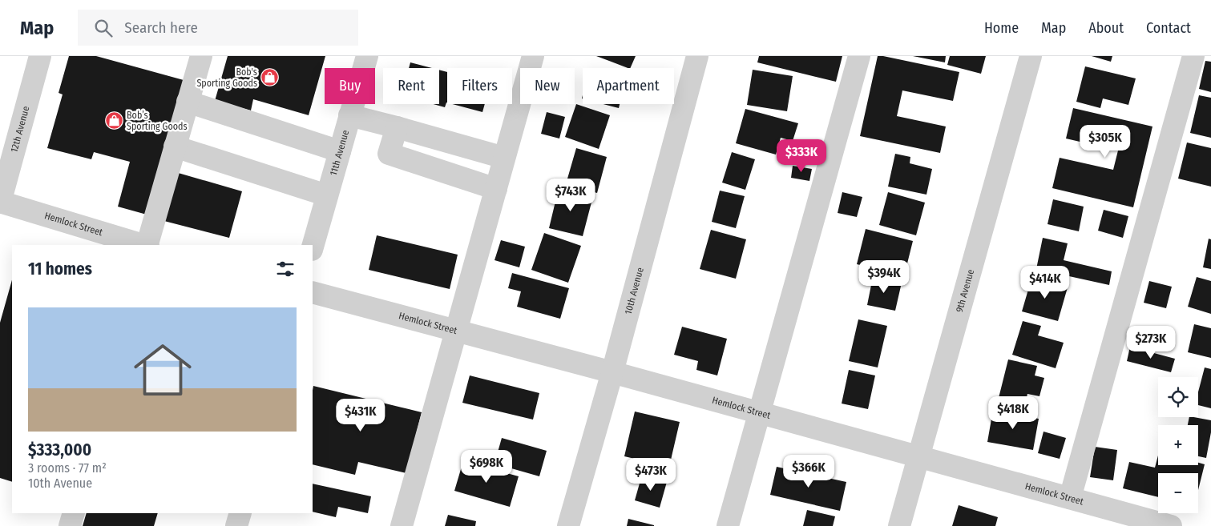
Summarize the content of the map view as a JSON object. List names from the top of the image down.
{
  "streets": {
    "street": [
      "12th Avenue",
      "11th Avenue",
      "Hemlock Street",
      "9th Avenue",
      "10th Avenue"
    ]
  },
  "crossings": [
    ["12th Avenue", "Hemlock Street"],
    ["Hemlock Street", "9th Avenue"],
    ["Hemlock Street", "10th Avenue"]
  ],
  "places": {
    "shop": ["Bob's Sporting Goods", "Bob’s Sporting Goods"]
  },
  "page": {
    "header": "Map",
    "search": "Search here",
    "nav": [
      "Home",
      "Map",
      "About",
      "Contact"
    ],
    "chip": [
      "Buy",
      "Rent",
      "Filters",
      "New",
      "Apartment"
    ],
    "price": [
      "$305K",
      "$333K",
      "$743K",
      "$394K",
      "$414K",
      "$273K",
      "$418K",
      "$431K",
      "$698K",
      "$366K",
      "$473K"
    ],
    "heading": "11 homes",
    "list": [
      {
        "name": "$333,000",
        "note": "3 rooms · 77 m² · 10th Avenue"
      }
    ],
    "map_buttons": ["+", "−"]
  }
}
